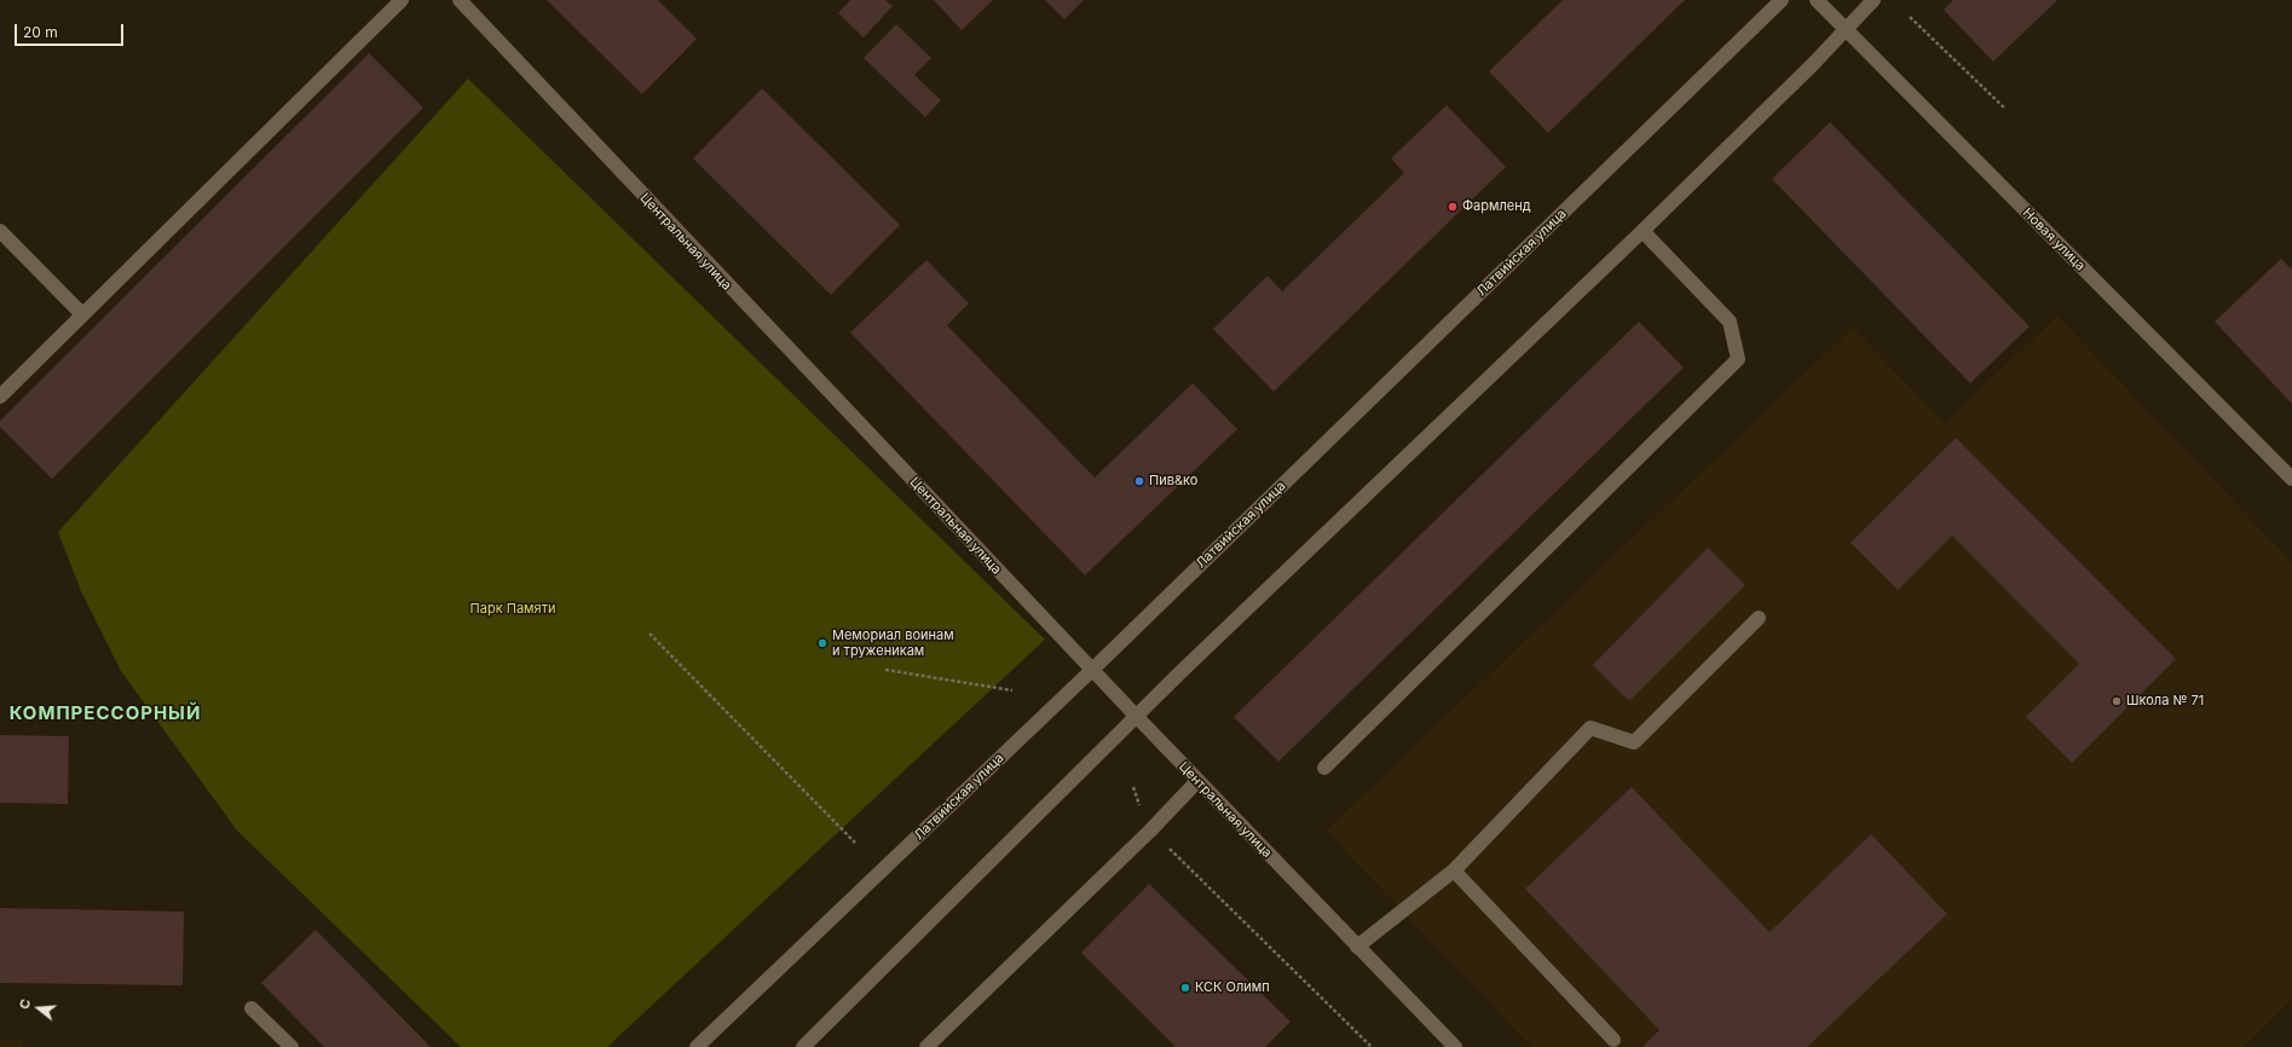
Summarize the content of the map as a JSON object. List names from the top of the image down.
{
  "streets": {
    "street": ["Новая улица", "Центральная улица", "Латвийская улица"]
  },
  "crossings": [
    ["Центральная улица", "Латвийская улица"]
  ],
  "districts": ["КОМПРЕССОРНЫЙ"],
  "parks": ["Парк Памяти"],
  "places": [
    "Фармленд",
    "Пив&ко",
    "Мемориал воинам и труженикам",
    "Школа № 71",
    "КСК Олимп"
  ],
  "scale_bar": "20 m",
  "north": "left"
}
